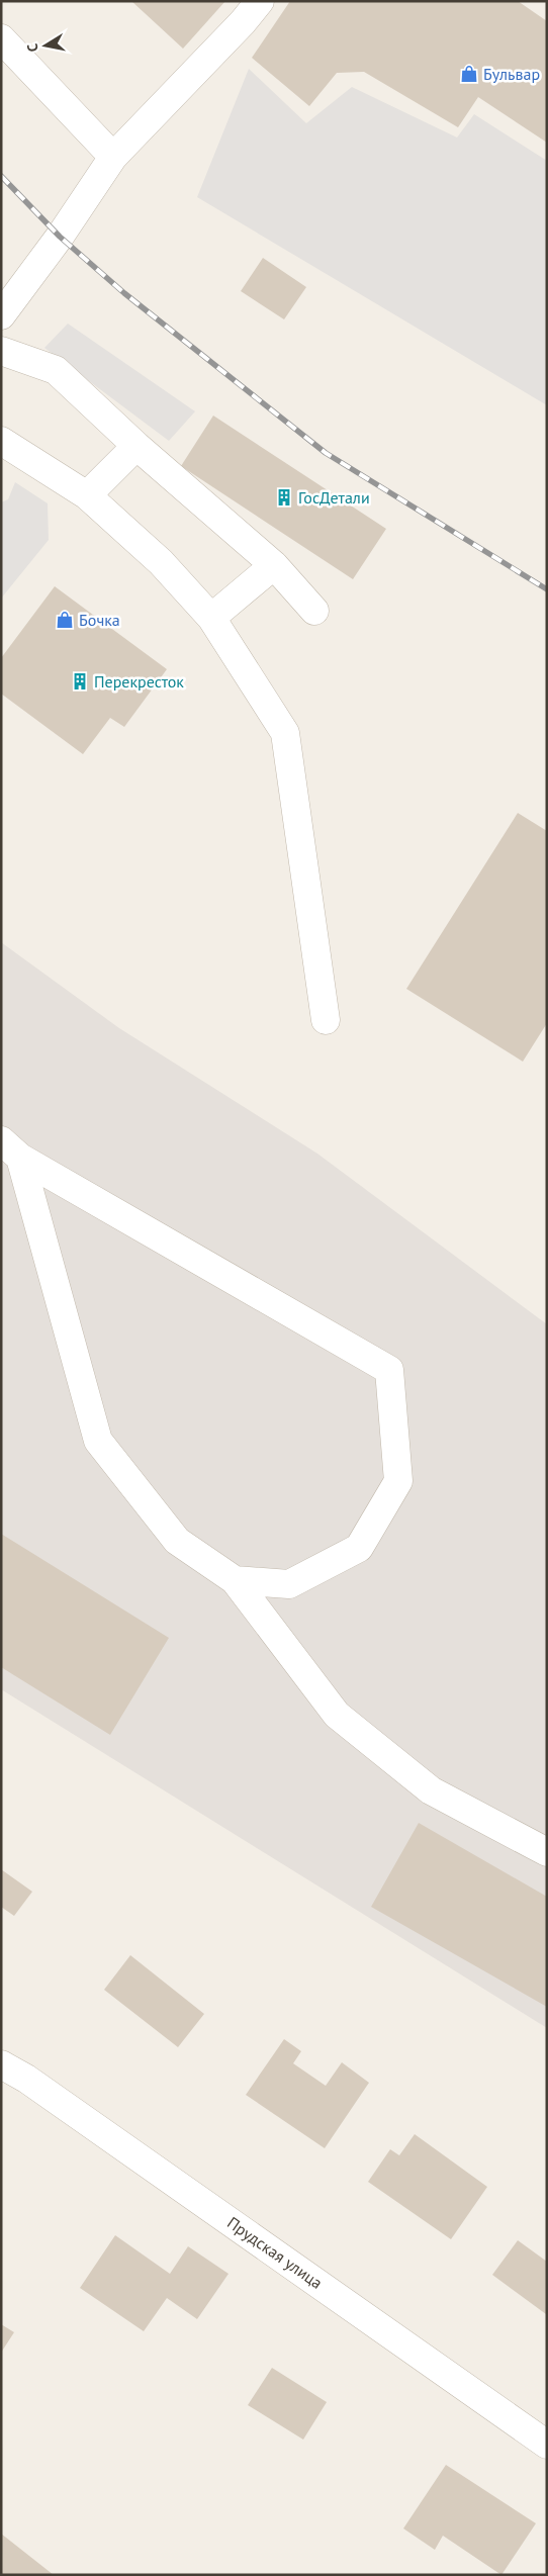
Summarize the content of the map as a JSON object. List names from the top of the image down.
{
  "streets": {
    "street": ["Прудская улица"]
  },
  "places": {
    "shop": ["Бульвар", "Бочка"],
    "building": ["ГосДетали", "Перекресток"]
  },
  "north": "left"
}
